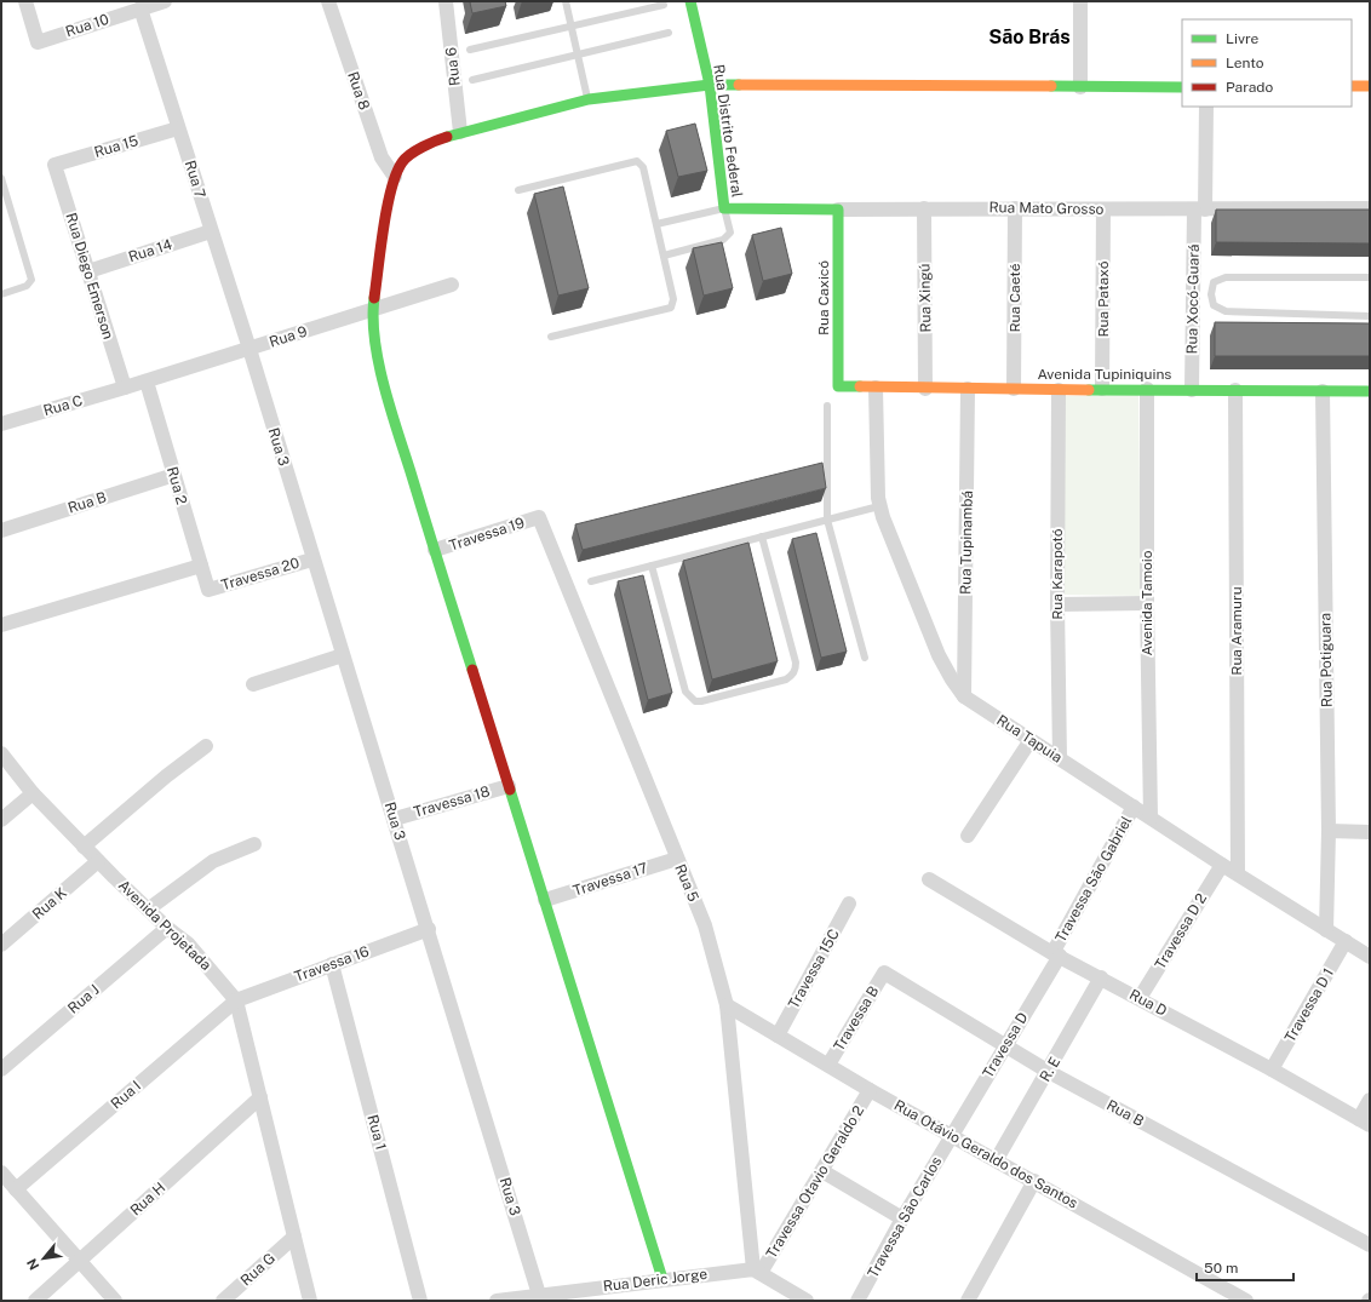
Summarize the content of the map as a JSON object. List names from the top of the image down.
{
  "streets": {
    "street": [
      "Rua 10",
      "Rua 6",
      "Rua 8",
      "Rua Distrito Federal",
      "Rua 15",
      "Rua 7",
      "Rua Mato Grosso",
      "Rua 14",
      "Rua Diego Emerson",
      "Rua Caxicó",
      "Rua Xingú",
      "Rua Caeté",
      "Rua Pataxó",
      "Rua Xocó-Guará",
      "Rua 9",
      "Avenida Tupiniquins",
      "Rua C",
      "Rua 3",
      "Rua 2",
      "Rua B",
      "Travessa 19",
      "Rua Tupinambá",
      "Travessa 20",
      "Rua Karapotó",
      "Avenida Tamoio",
      "Rua Aramuru",
      "Rua Potiguara",
      "Rua Tapuia",
      "Travessa 18",
      "Travessa 17",
      "Travessa São Gabriel",
      "Rua 5",
      "Rua K",
      "Avenida Projetada",
      "Travessa D 2",
      "Travessa 16",
      "Travessa 15C",
      "Rua J",
      "Rua D",
      "Travessa D 1",
      "Travessa B",
      "Travessa D",
      "R. E",
      "Rua I",
      "Rua 1",
      "Rua Otávio Geraldo dos Santos",
      "Travessa Otavio Geraldo 2",
      "Rua H",
      "Travessa São Carlos",
      "Rua G",
      "Rua Deric Jorge"
    ]
  },
  "crossings": [
    ["Rua 10", "Rua 7"],
    ["Rua Distrito Federal", "Rua Mato Grosso"],
    ["Rua 15", "Rua 7"],
    ["Rua 15", "Rua Diego Emerson"],
    ["Rua 7", "Rua 14"],
    ["Rua 7", "Rua 9"],
    ["Rua 7", "Rua 3"],
    ["Rua Mato Grosso", "Rua Caxicó"],
    ["Rua Mato Grosso", "Rua Xingú"],
    ["Rua Mato Grosso", "Rua Caeté"],
    ["Rua Mato Grosso", "Rua Pataxó"],
    ["Rua Mato Grosso", "Rua Xocó-Guará"],
    ["Rua 14", "Rua Diego Emerson"],
    ["Rua Diego Emerson", "Rua 9"],
    ["Rua Diego Emerson", "Rua C"],
    ["Rua Caxicó", "Avenida Tupiniquins"],
    ["Rua Xingú", "Avenida Tupiniquins"],
    ["Rua Caeté", "Avenida Tupiniquins"],
    ["Rua Pataxó", "Avenida Tupiniquins"],
    ["Rua Xocó-Guará", "Avenida Tupiniquins"],
    ["Rua 9", "Rua C"],
    ["Rua 9", "Rua 3"],
    ["Rua 9", "Rua 2"],
    ["Avenida Tupiniquins", "Rua Tupinambá"],
    ["Avenida Tupiniquins", "Rua Karapotó"],
    ["Avenida Tupiniquins", "Avenida Tamoio"],
    ["Avenida Tupiniquins", "Rua Aramuru"],
    ["Avenida Tupiniquins", "Rua Potiguara"],
    ["Avenida Tupiniquins", "Rua Tapuia"],
    ["Rua 3", "Travessa 20"],
    ["Rua 3", "Travessa 18"],
    ["Rua 3", "Travessa 16"],
    ["Rua 3", "Rua Deric Jorge"],
    ["Rua 2", "Rua B"],
    ["Rua 2", "Travessa 20"],
    ["Rua B", "Travessa B"],
    ["Rua B", "Travessa D"],
    ["Rua B", "R. E"],
    ["Travessa 19", "Rua 5"],
    ["Rua Tupinambá", "Rua Tapuia"],
    ["Rua Karapotó", "Rua Tapuia"],
    ["Avenida Tamoio", "Rua Tapuia"],
    ["Rua Aramuru", "Rua Tapuia"],
    ["Rua Potiguara", "Rua Tapuia"],
    ["Rua Tapuia", "Travessa São Gabriel"],
    ["Rua Tapuia", "Travessa D 2"],
    ["Rua Tapuia", "Travessa D 1"],
    ["Travessa 17", "Rua 5"],
    ["Travessa São Gabriel", "Rua D"],
    ["Travessa São Gabriel", "Travessa D"],
    ["Rua 5", "Rua Otávio Geraldo dos Santos"],
    ["Rua 5", "Travessa Otavio Geraldo 2"],
    ["Rua 5", "Rua Deric Jorge"],
    ["Rua K", "Avenida Projetada"],
    ["Avenida Projetada", "Travessa 16"],
    ["Avenida Projetada", "Rua J"],
    ["Avenida Projetada", "Rua I"],
    ["Avenida Projetada", "Rua H"],
    ["Avenida Projetada", "Rua G"],
    ["Travessa D 2", "Rua D"],
    ["Travessa 16", "Rua I"],
    ["Travessa 16", "Rua 1"],
    ["Travessa 15C", "Rua Otávio Geraldo dos Santos"],
    ["Rua D", "Travessa D 1"],
    ["Rua D", "Travessa D"],
    ["Rua D", "R. E"],
    ["Travessa B", "Rua Otávio Geraldo dos Santos"],
    ["Travessa D", "Rua Otávio Geraldo dos Santos"],
    ["Travessa D", "Travessa São Carlos"],
    ["R. E", "Rua Otávio Geraldo dos Santos"],
    ["Rua Otávio Geraldo dos Santos", "Travessa Otavio Geraldo 2"],
    ["Rua Otávio Geraldo dos Santos", "Travessa São Carlos"],
    ["Travessa Otavio Geraldo 2", "Rua Deric Jorge"]
  ],
  "districts": ["São Brás"],
  "legend": ["Livre", "Lento", "Parado"],
  "scale_bar": "50 m",
  "north": "bottom left"
}
